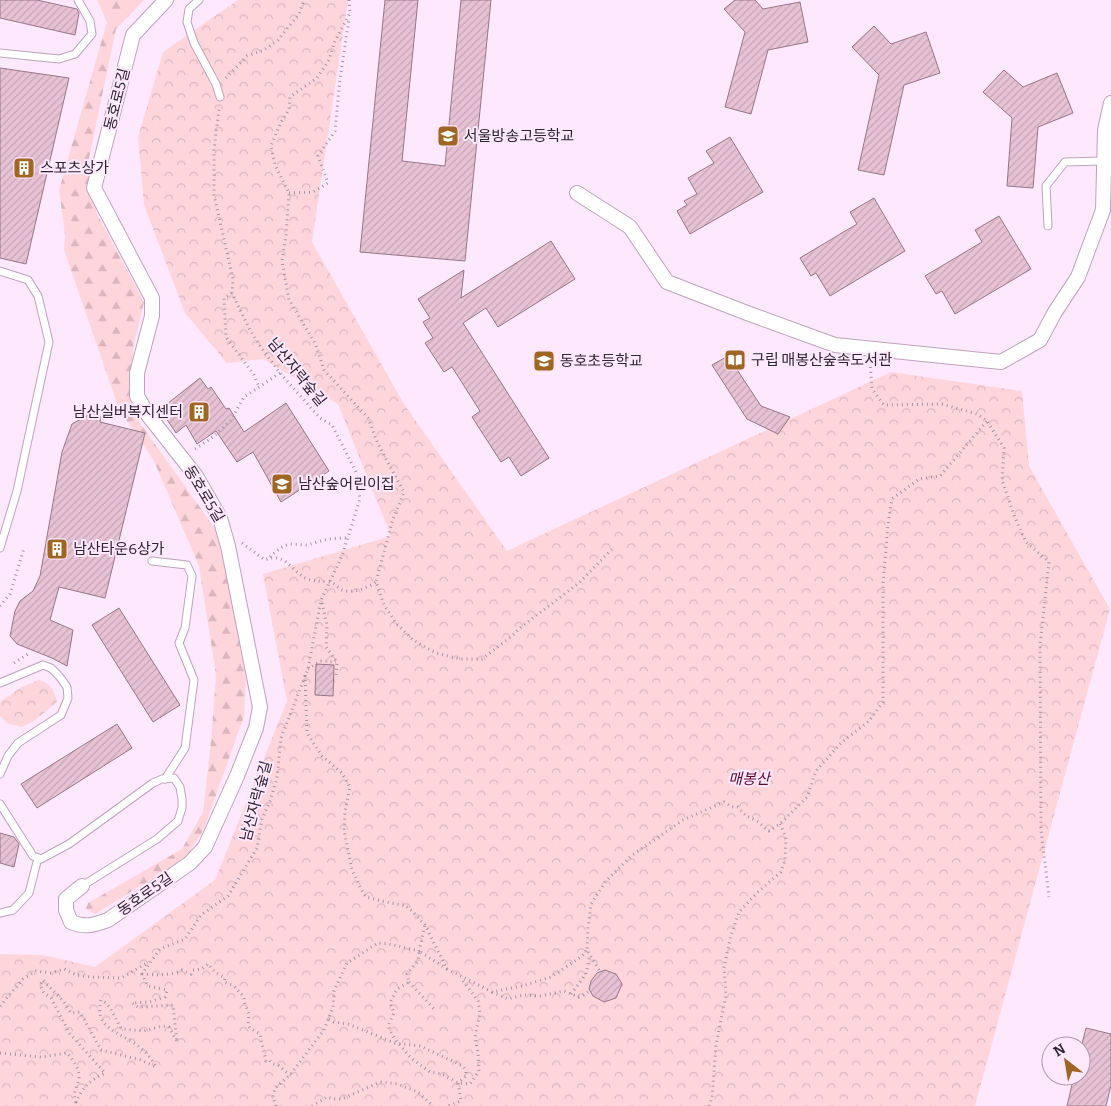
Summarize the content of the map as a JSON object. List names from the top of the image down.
{
  "streets": {
    "street": ["동호로5길"],
    "path": ["남산자락숲길"]
  },
  "parks": ["매봉산"],
  "places": {
    "school or university": ["서울방송고등학교", "동호초등학교", "남산숲어린이집"],
    "building": ["스포츠상가", "남산실버복지센터", "남산타운6상가"],
    "library": ["구립 매봉산숲속도서관"]
  },
  "north": "top left"
}
